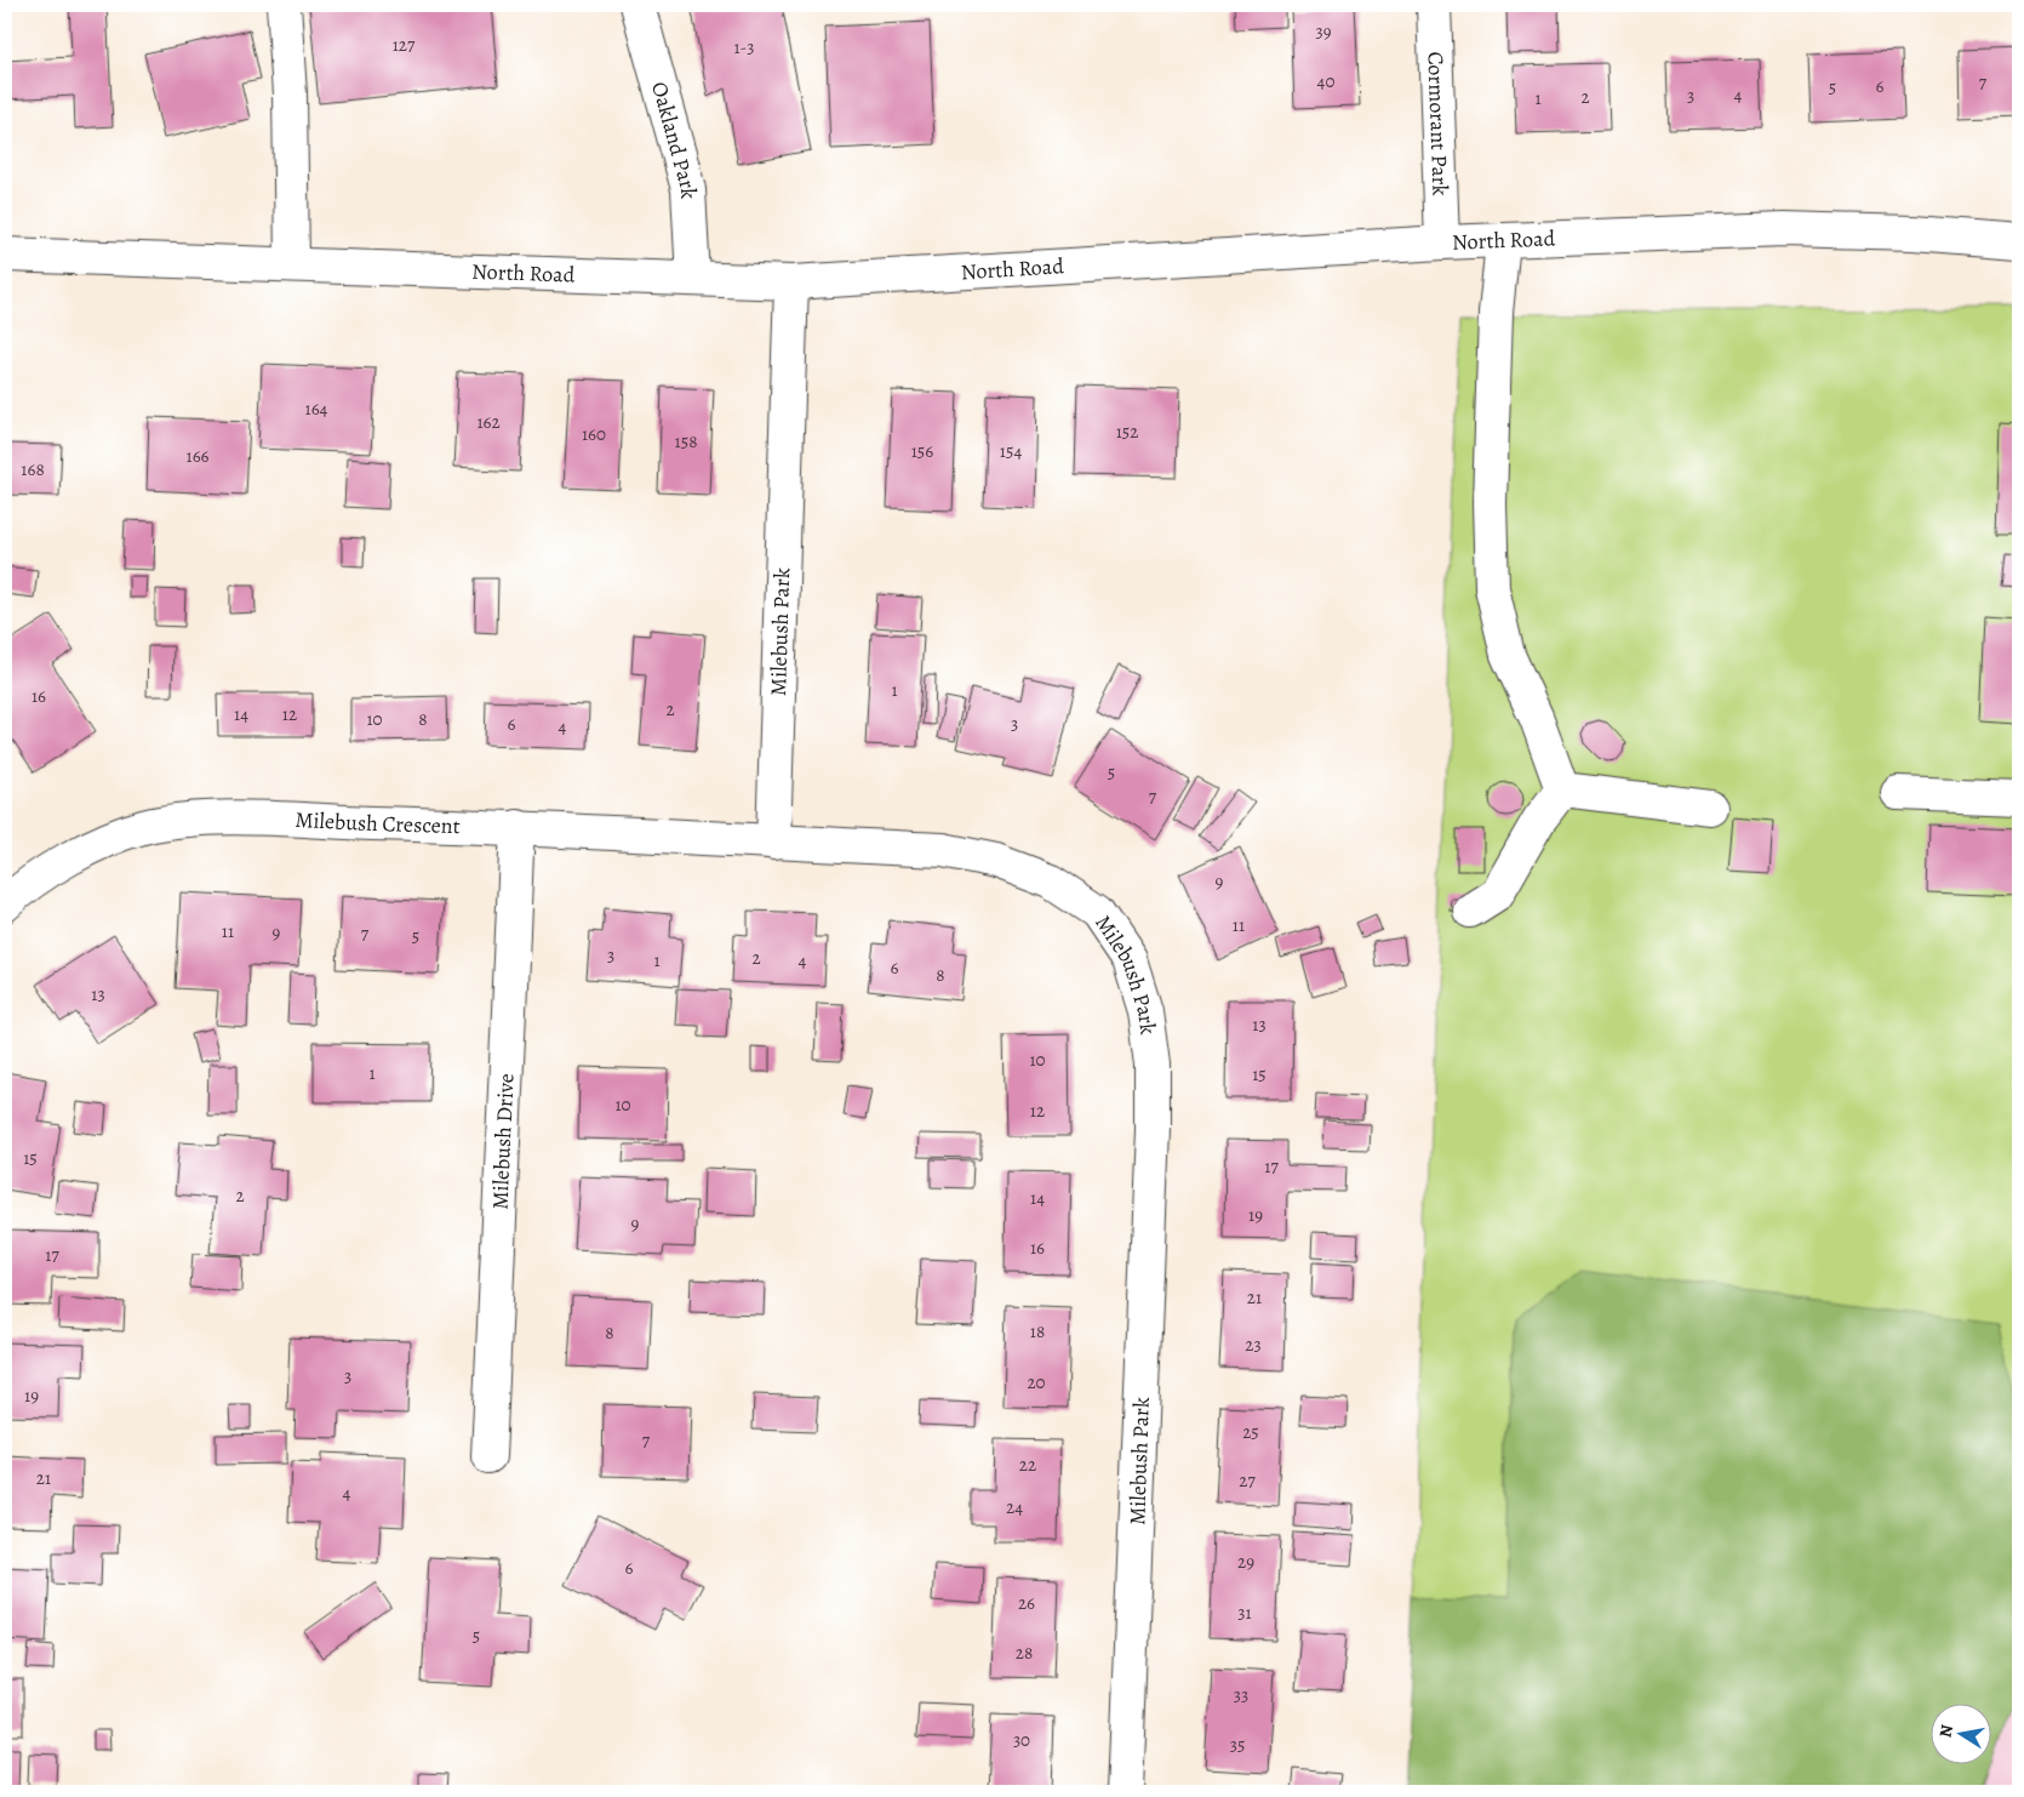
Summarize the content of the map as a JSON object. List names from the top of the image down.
{
  "streets": {
    "street": [
      "Cormorant Park",
      "Oakland Park",
      "North Road",
      "Milebush Park",
      "Milebush Crescent",
      "Milebush Drive"
    ]
  },
  "crossings": [
    ["Cormorant Park", "North Road"],
    ["Oakland Park", "North Road"],
    ["North Road", "Milebush Park"],
    ["Milebush Park", "Milebush Crescent"],
    ["Milebush Crescent", "Milebush Drive"]
  ],
  "house_numbers": [
    "39",
    "127",
    "1-3",
    "40",
    "7",
    "6",
    "5",
    "4",
    "3",
    "2",
    "1",
    "164",
    "162",
    "152",
    "160",
    "158",
    "156",
    "154",
    "166",
    "168",
    "1",
    "16",
    "2",
    "14",
    "12",
    "10",
    "8",
    "6",
    "3",
    "4",
    "5",
    "7",
    "9",
    "11",
    "11",
    "9",
    "7",
    "5",
    "3",
    "2",
    "1",
    "4",
    "6",
    "8",
    "13",
    "13",
    "10",
    "1",
    "15",
    "10",
    "12",
    "15",
    "17",
    "2",
    "14",
    "19",
    "9",
    "16",
    "17",
    "21",
    "18",
    "8",
    "23",
    "3",
    "20",
    "19",
    "25",
    "7",
    "22",
    "21",
    "27",
    "4",
    "24",
    "29",
    "6",
    "26",
    "31",
    "5",
    "28",
    "33",
    "30",
    "35"
  ],
  "north": "left"
}
